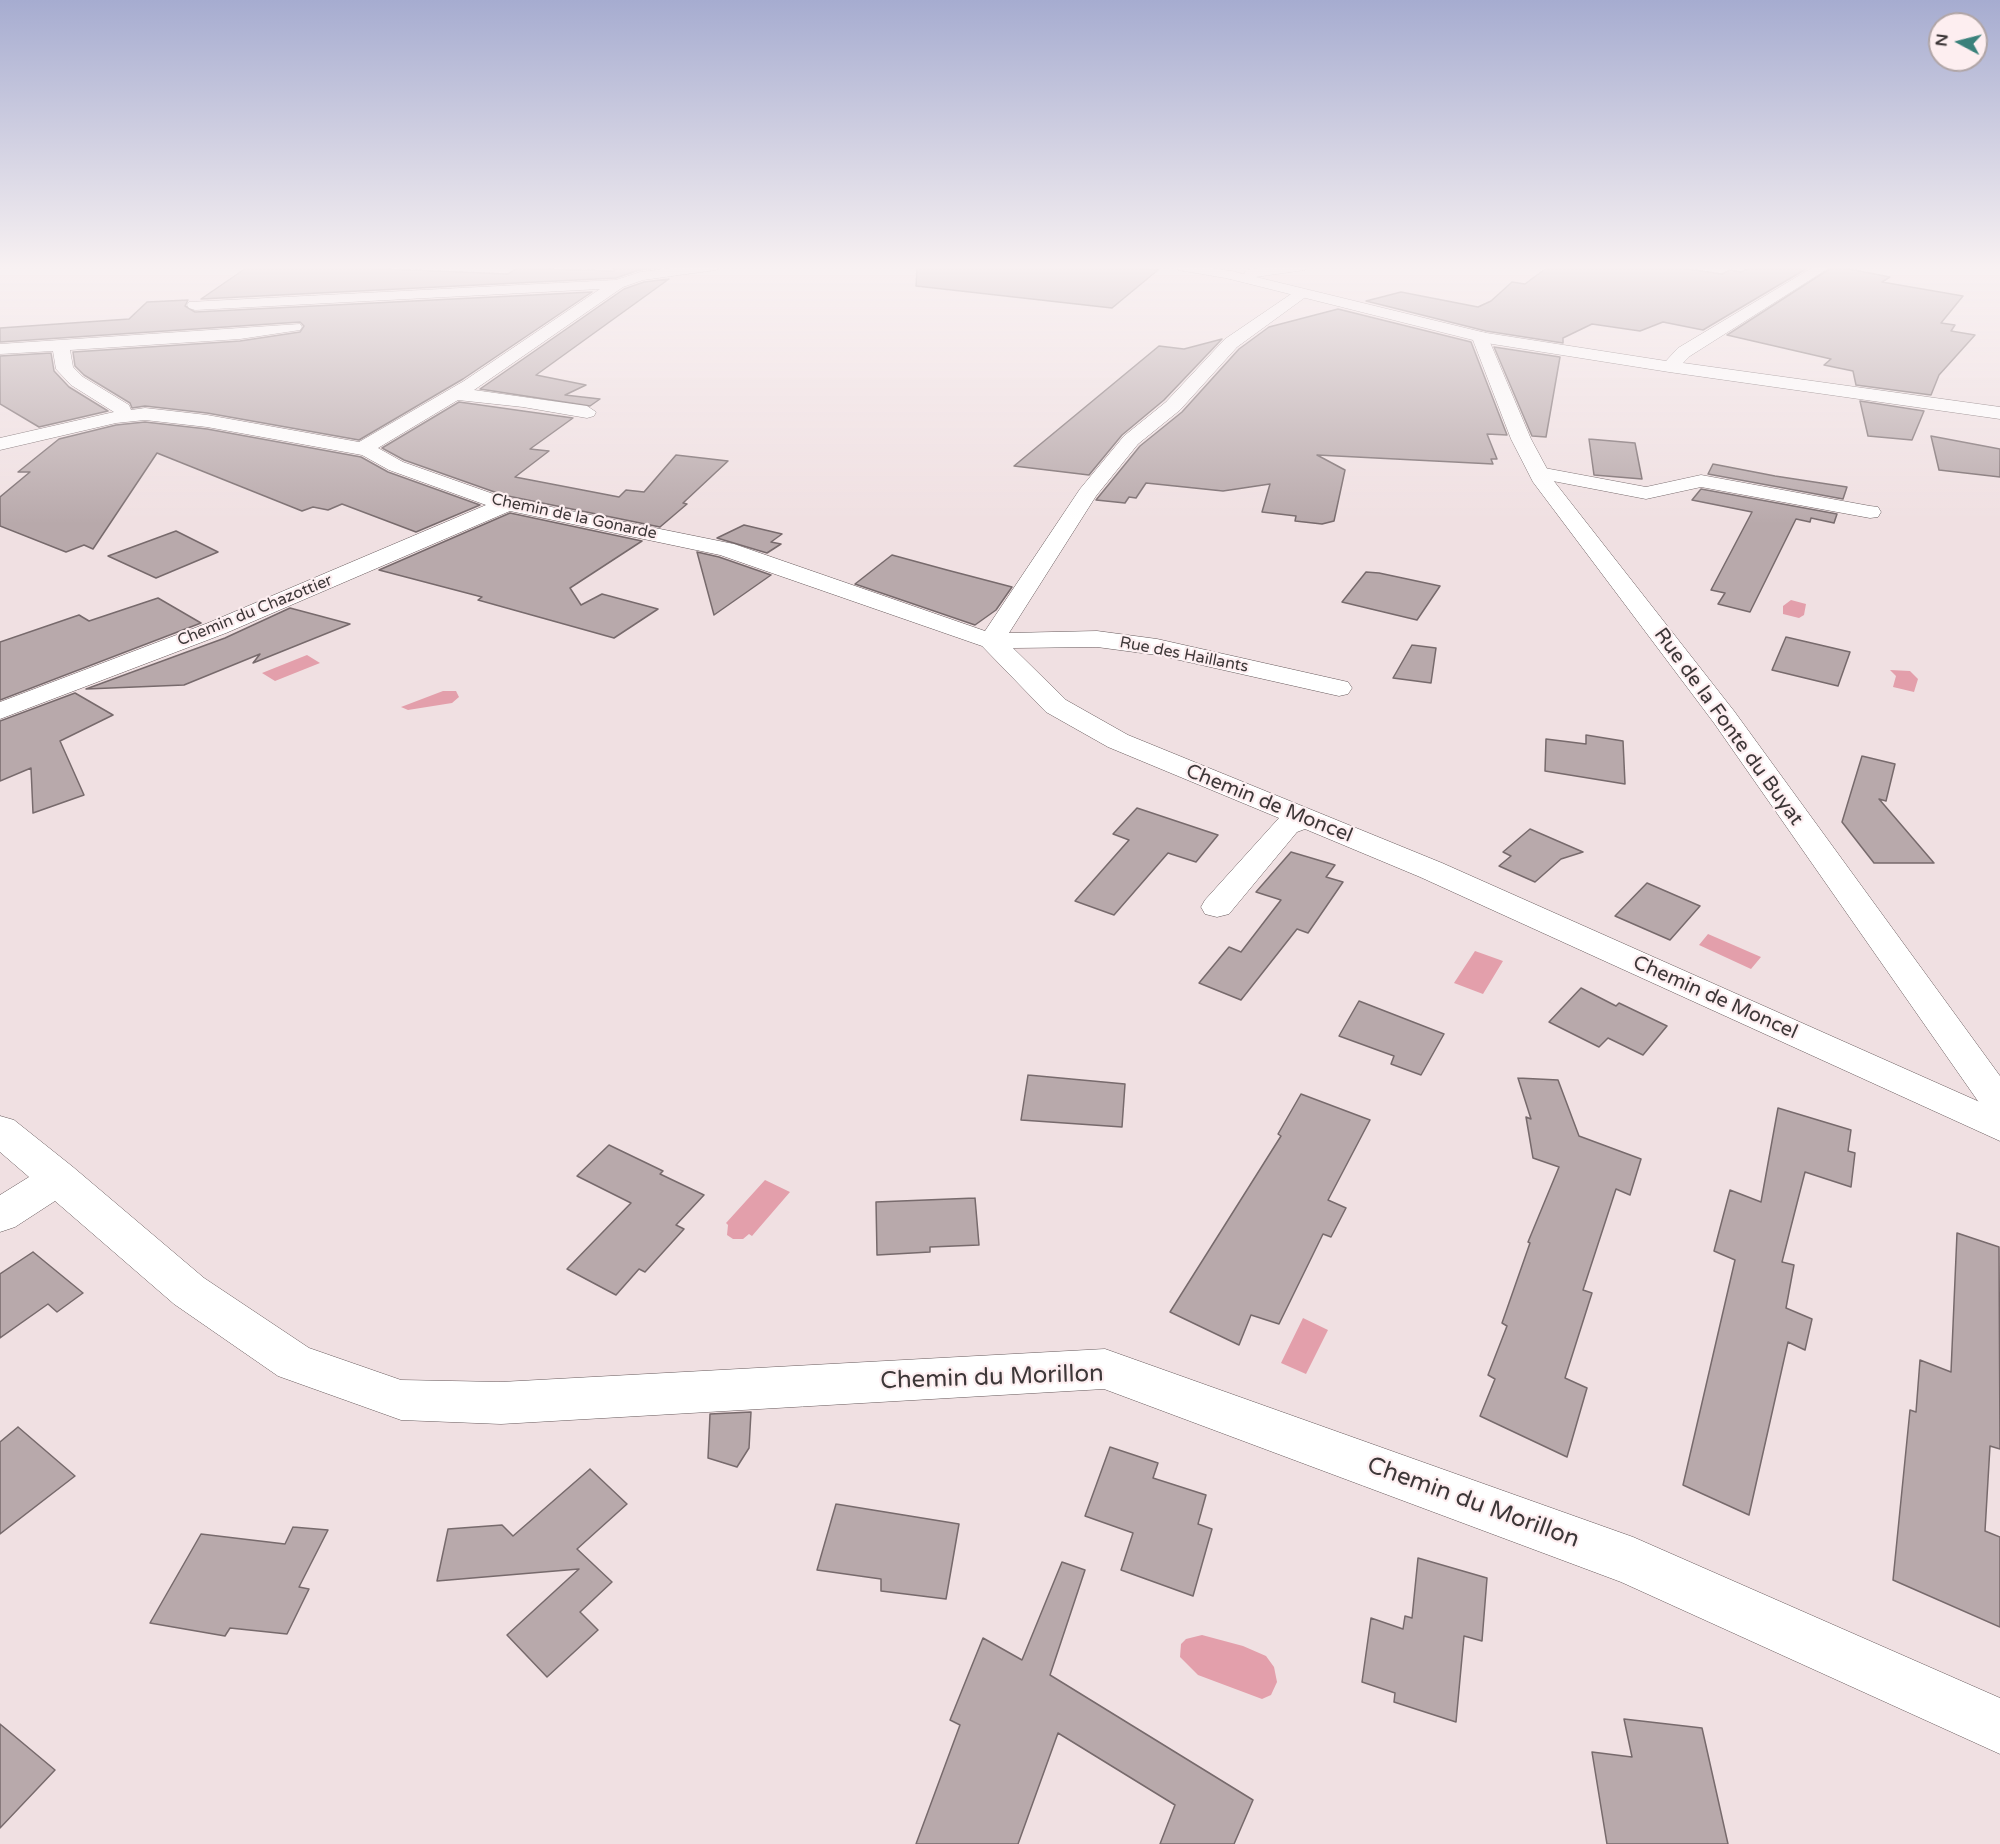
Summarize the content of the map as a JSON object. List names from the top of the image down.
{
  "streets": {
    "street": [
      "Chemin de la Gonarde",
      "Chemin du Chazottier",
      "Rue des Haillants",
      "Rue de la Fonte du Buyat",
      "Chemin de Moncel",
      "Chemin du Morillon"
    ]
  },
  "crossings": [
    ["Chemin de la Gonarde", "Chemin du Chazottier"],
    ["Chemin de la Gonarde", "Rue des Haillants"],
    ["Chemin de la Gonarde", "Chemin de Moncel"],
    ["Rue des Haillants", "Chemin de Moncel"]
  ],
  "north": "left"
}
